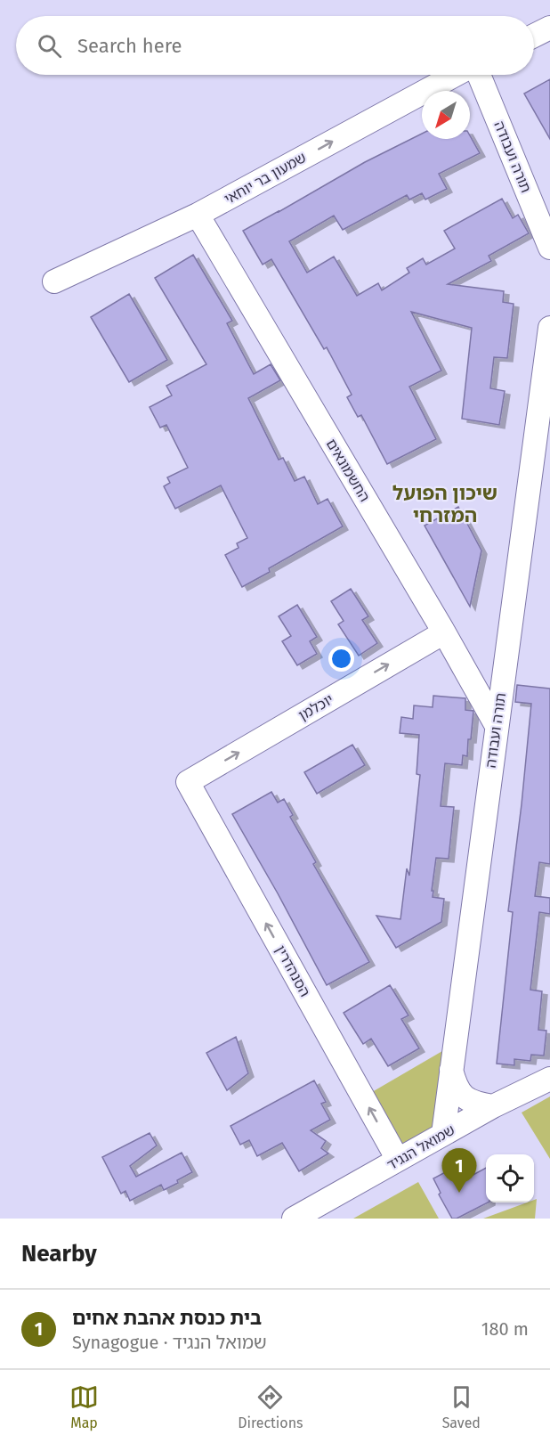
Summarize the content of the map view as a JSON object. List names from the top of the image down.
{
  "streets": {
    "street": [
      "תורה ועבודה",
      "שמעון בר יוחאי",
      "החשמונאים",
      "יוכלמן",
      "הסנהדרין",
      "שמואל הנגיד"
    ]
  },
  "crossings": [
    ["תורה ועבודה", "החשמונאים"],
    ["תורה ועבודה", "שמואל הנגיד"],
    ["שמעון בר יוחאי", "החשמונאים"],
    ["החשמונאים", "יוכלמן"],
    ["יוכלמן", "הסנהדרין"],
    ["הסנהדרין", "שמואל הנגיד"]
  ],
  "one_way": ["שמעון בר יוחאי", "יוכלמן", "הסנהדרין"],
  "districts": ["שיכון הפועל המזרחי"],
  "north": "bottom left",
  "page": {
    "search": "Search here",
    "pins": "1",
    "heading": "Nearby",
    "list": [
      {
        "mark": "1",
        "name": "בית כנסת אהבת אחים",
        "note": "Synagogue · שמואל הנגיד",
        "value": "180 m"
      }
    ],
    "nav": ["Map", "Directions", "Saved"]
  }
}
